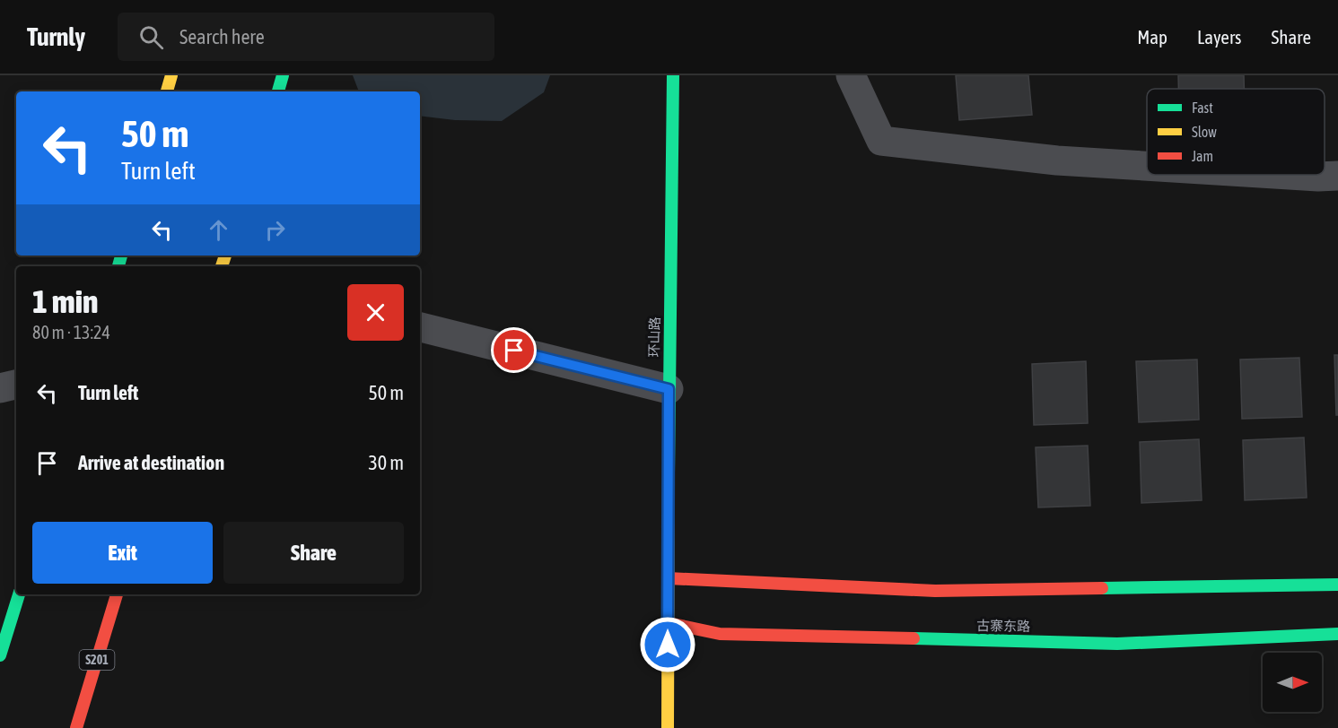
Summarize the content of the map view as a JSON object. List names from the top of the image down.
{
  "streets": {
    "main road": ["环山路", "古寨东路", "S201"]
  },
  "crossings": [
    ["环山路", "古寨东路"]
  ],
  "legend": ["Fast", "Slow", "Jam"],
  "north": "right",
  "page": {
    "header": "Turnly",
    "search": "Search here",
    "nav": ["Map", "Layers", "Share"],
    "turn": ["50 m", "Turn left"],
    "heading": ["1 min", "80 m · 13:24"],
    "list": [
      {
        "name": "Turn left",
        "value": "50 m"
      },
      {
        "name": "Arrive at destination",
        "value": "30 m"
      }
    ],
    "buttons": ["Exit", "Share"]
  }
}
